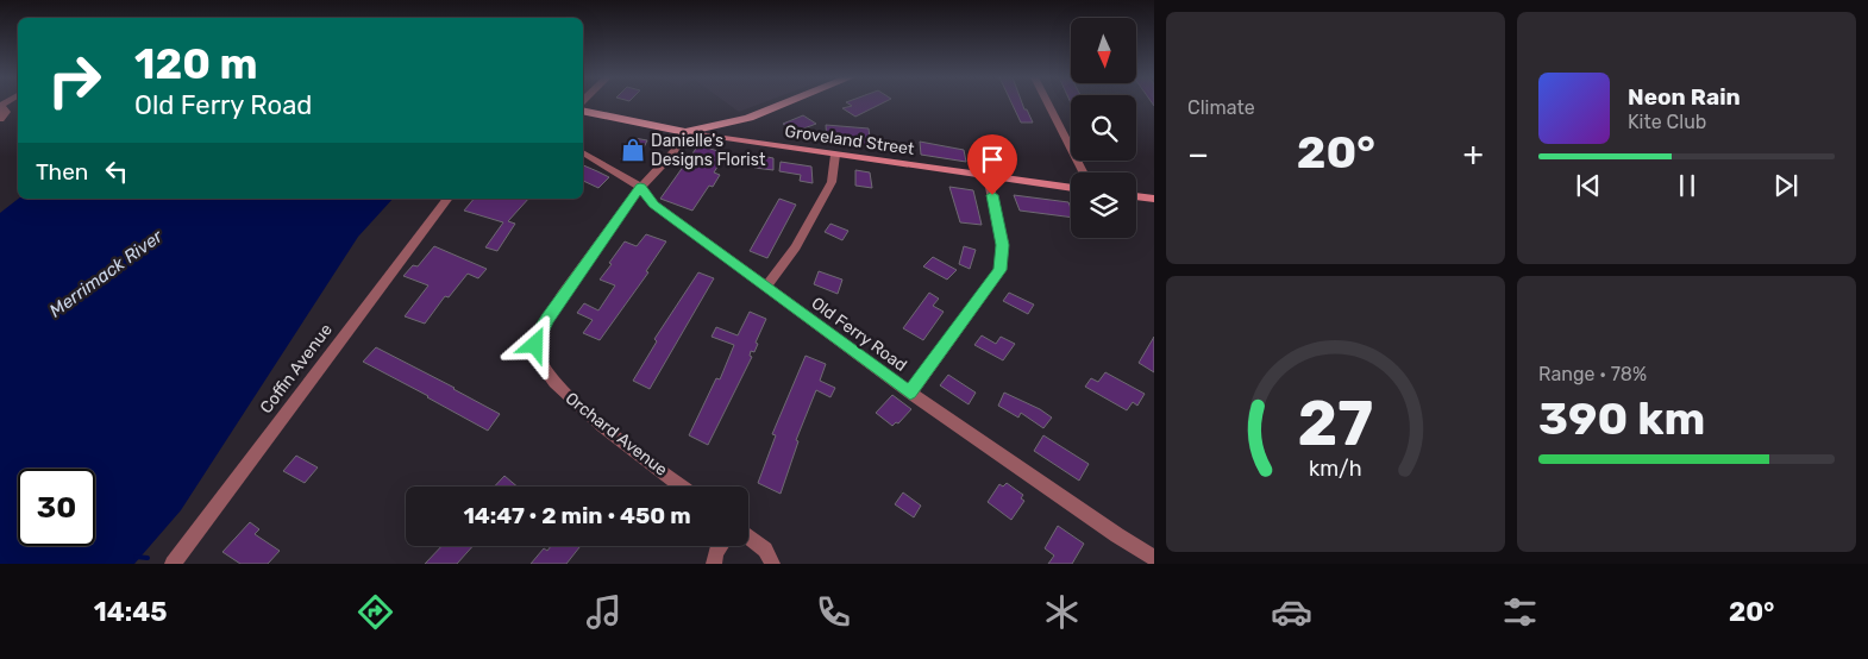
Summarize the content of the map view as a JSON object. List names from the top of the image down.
{
  "streets": {
    "main road": ["Groveland Street"],
    "street": ["Old Ferry Road", "Coffin Avenue", "Orchard Avenue"]
  },
  "crossings": [
    ["Groveland Street", "Orchard Avenue"],
    ["Old Ferry Road", "Orchard Avenue"]
  ],
  "water": ["Merrimack River"],
  "places": {
    "shop": ["Danielle's Designs Florist"]
  },
  "north": "bottom",
  "page": {
    "tile": [
      "Climate",
      ["Range · 78%", "390 km"]
    ],
    "turn": ["120 m", "Old Ferry Road"],
    "song": ["Neon Rain", "Kite Club"],
    "heat": ["−", "20°", "+"],
    "then": "Then",
    "limit": "30",
    "trip": "14:47 · 2 min · 450 m",
    "tabs": ["14:45", "20°"],
    "gauge": ["27", "km/h"]
  }
}
